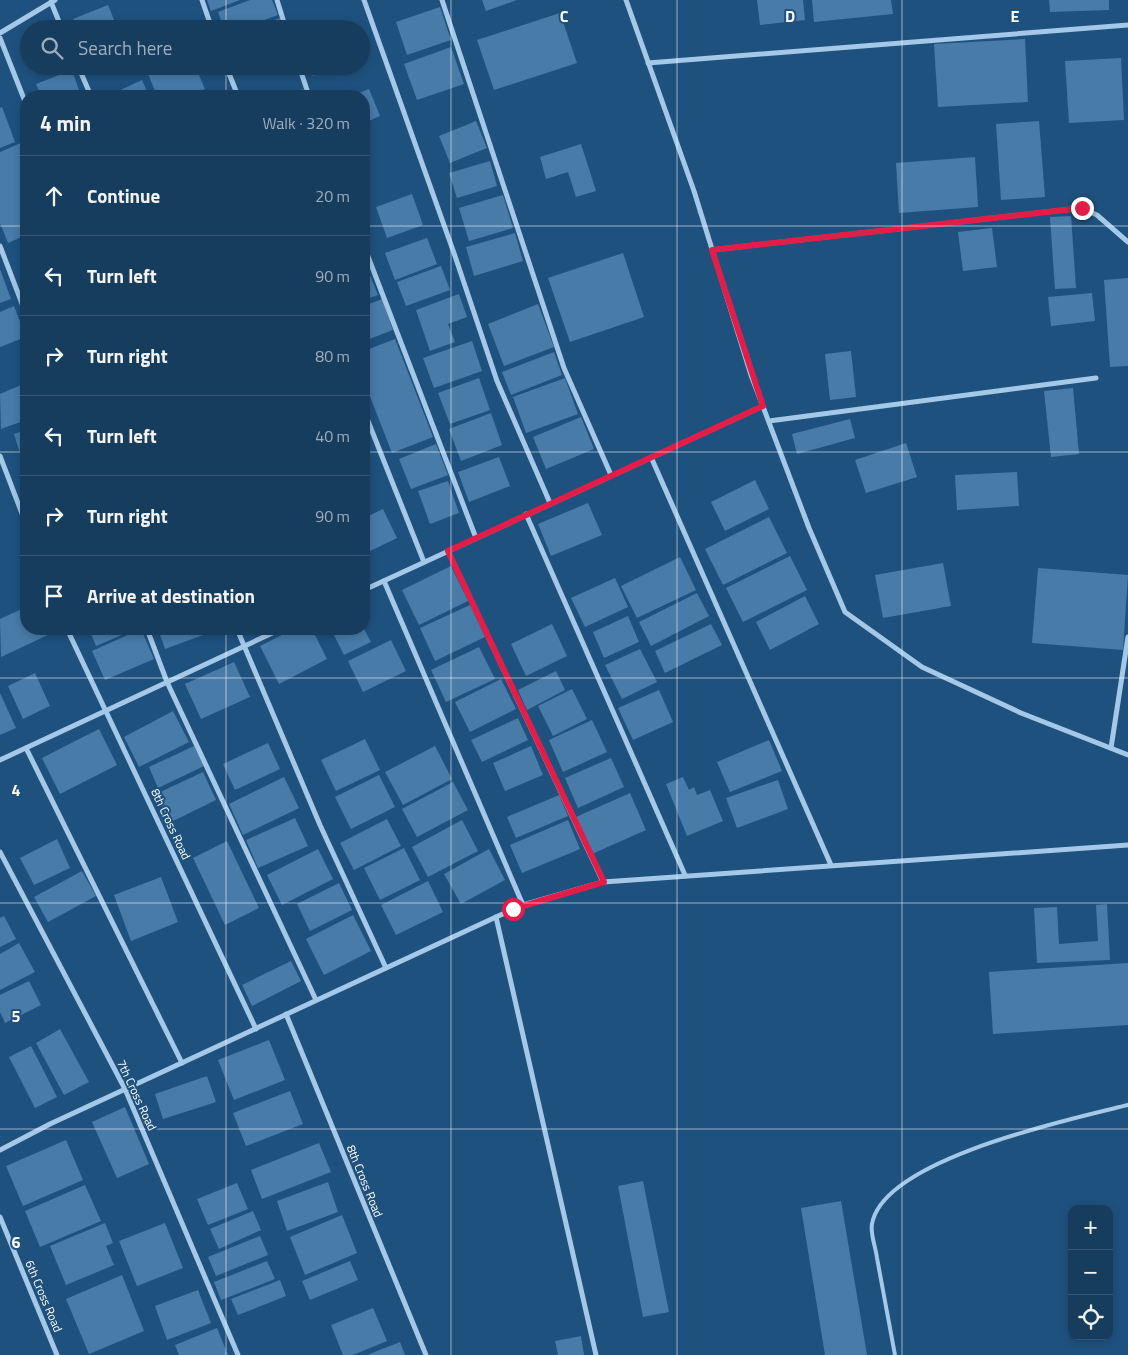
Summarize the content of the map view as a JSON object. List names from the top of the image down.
{
  "streets": {
    "street": ["8th Cross Road", "7th Cross Road", "6th Cross Road"]
  },
  "page": {
    "search": "Search here",
    "heading": ["4 min", "Walk · 320 m"],
    "list": [
      ["Continue", "20 m"],
      ["Turn left", "90 m"],
      ["Turn right", "80 m"],
      ["Turn left", "40 m"],
      ["Turn right", "90 m"],
      "Arrive at destination"
    ],
    "map_buttons": ["+", "−"]
  },
  "grid": {
    "columns": ["C", "D", "E"],
    "rows": ["4", "5", "6"]
  }
}
